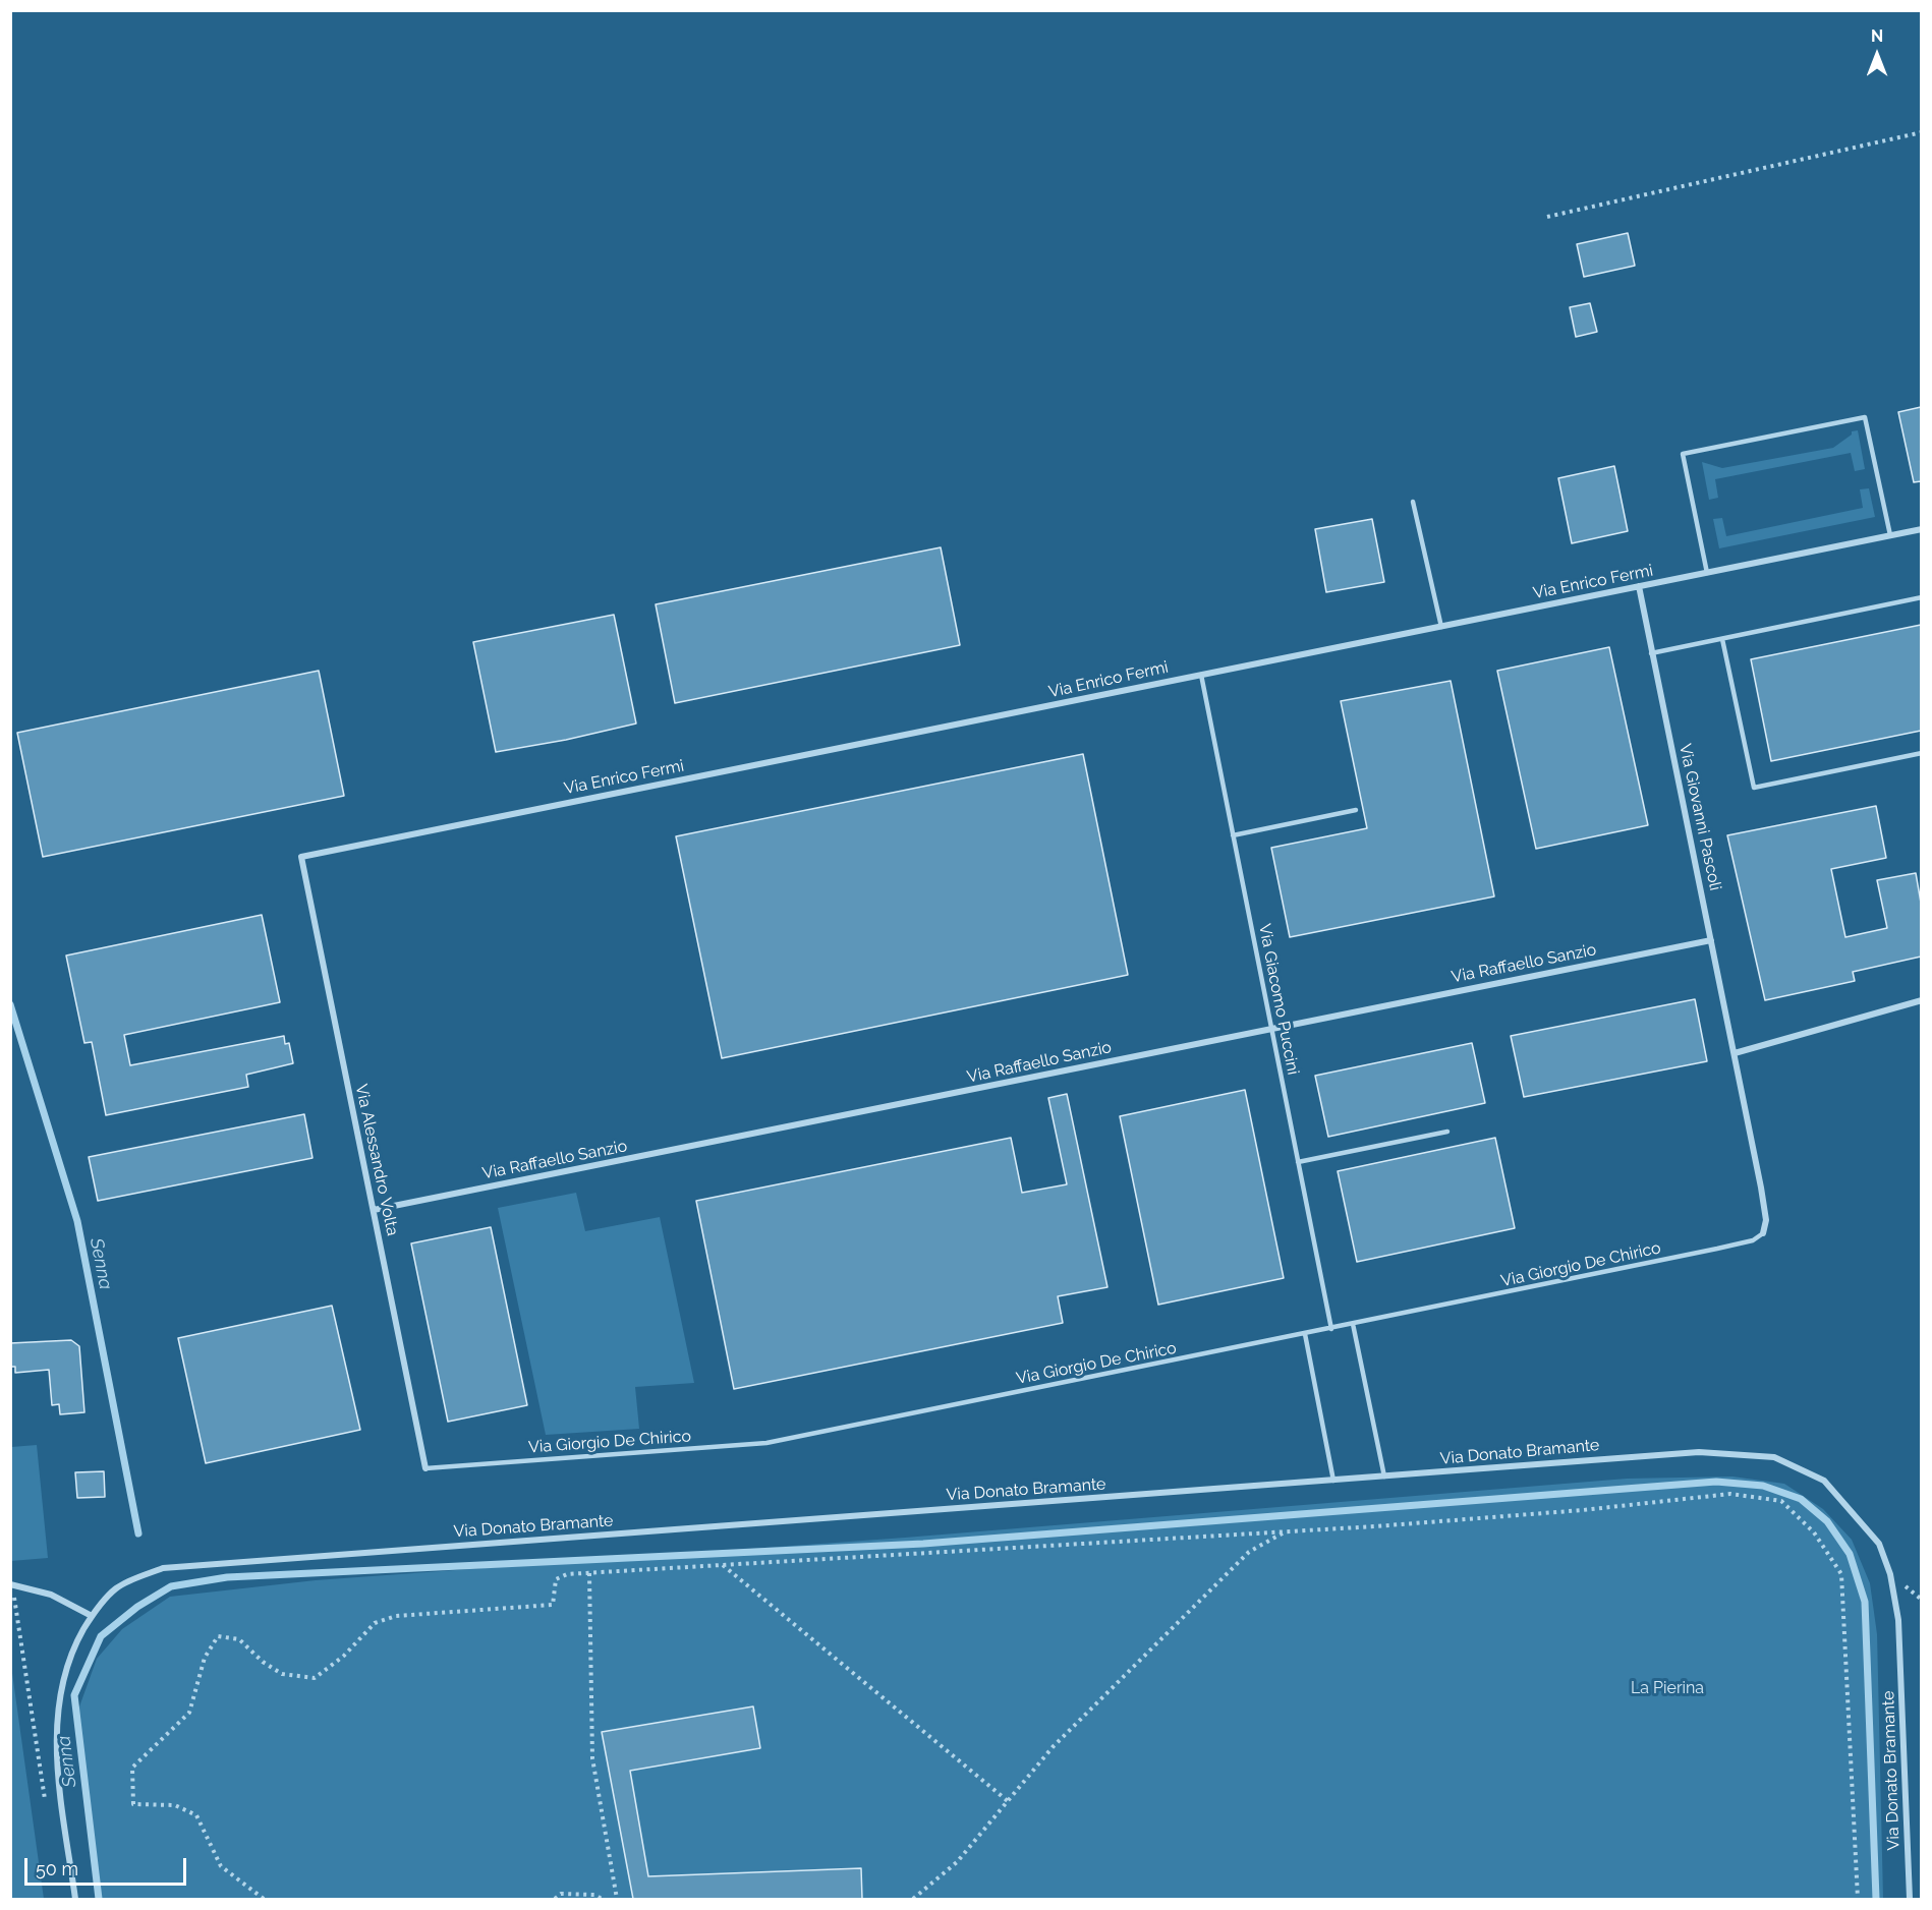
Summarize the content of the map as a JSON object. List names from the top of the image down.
{
  "streets": {
    "street": [
      "Via Enrico Fermi",
      "Via Giovanni Pascoli",
      "Via Raffaello Sanzio",
      "Via Alessandro Volta",
      "Via Donato Bramante"
    ],
    "lane": ["Via Giacomo Puccini", "Via Giorgio De Chirico"]
  },
  "crossings": [
    ["Via Enrico Fermi", "Via Giovanni Pascoli"],
    ["Via Enrico Fermi", "Via Giacomo Puccini"],
    ["Via Enrico Fermi", "Via Alessandro Volta"],
    ["Via Giovanni Pascoli", "Via Raffaello Sanzio"],
    ["Via Giovanni Pascoli", "Via Giorgio De Chirico"],
    ["Via Raffaello Sanzio", "Via Giacomo Puccini"],
    ["Via Raffaello Sanzio", "Via Alessandro Volta"],
    ["Via Giacomo Puccini", "Via Giorgio De Chirico"],
    ["Via Alessandro Volta", "Via Giorgio De Chirico"]
  ],
  "water": ["Senna"],
  "parks": ["La Pierina"],
  "scale_bar": "50 m",
  "north": "top"
}
